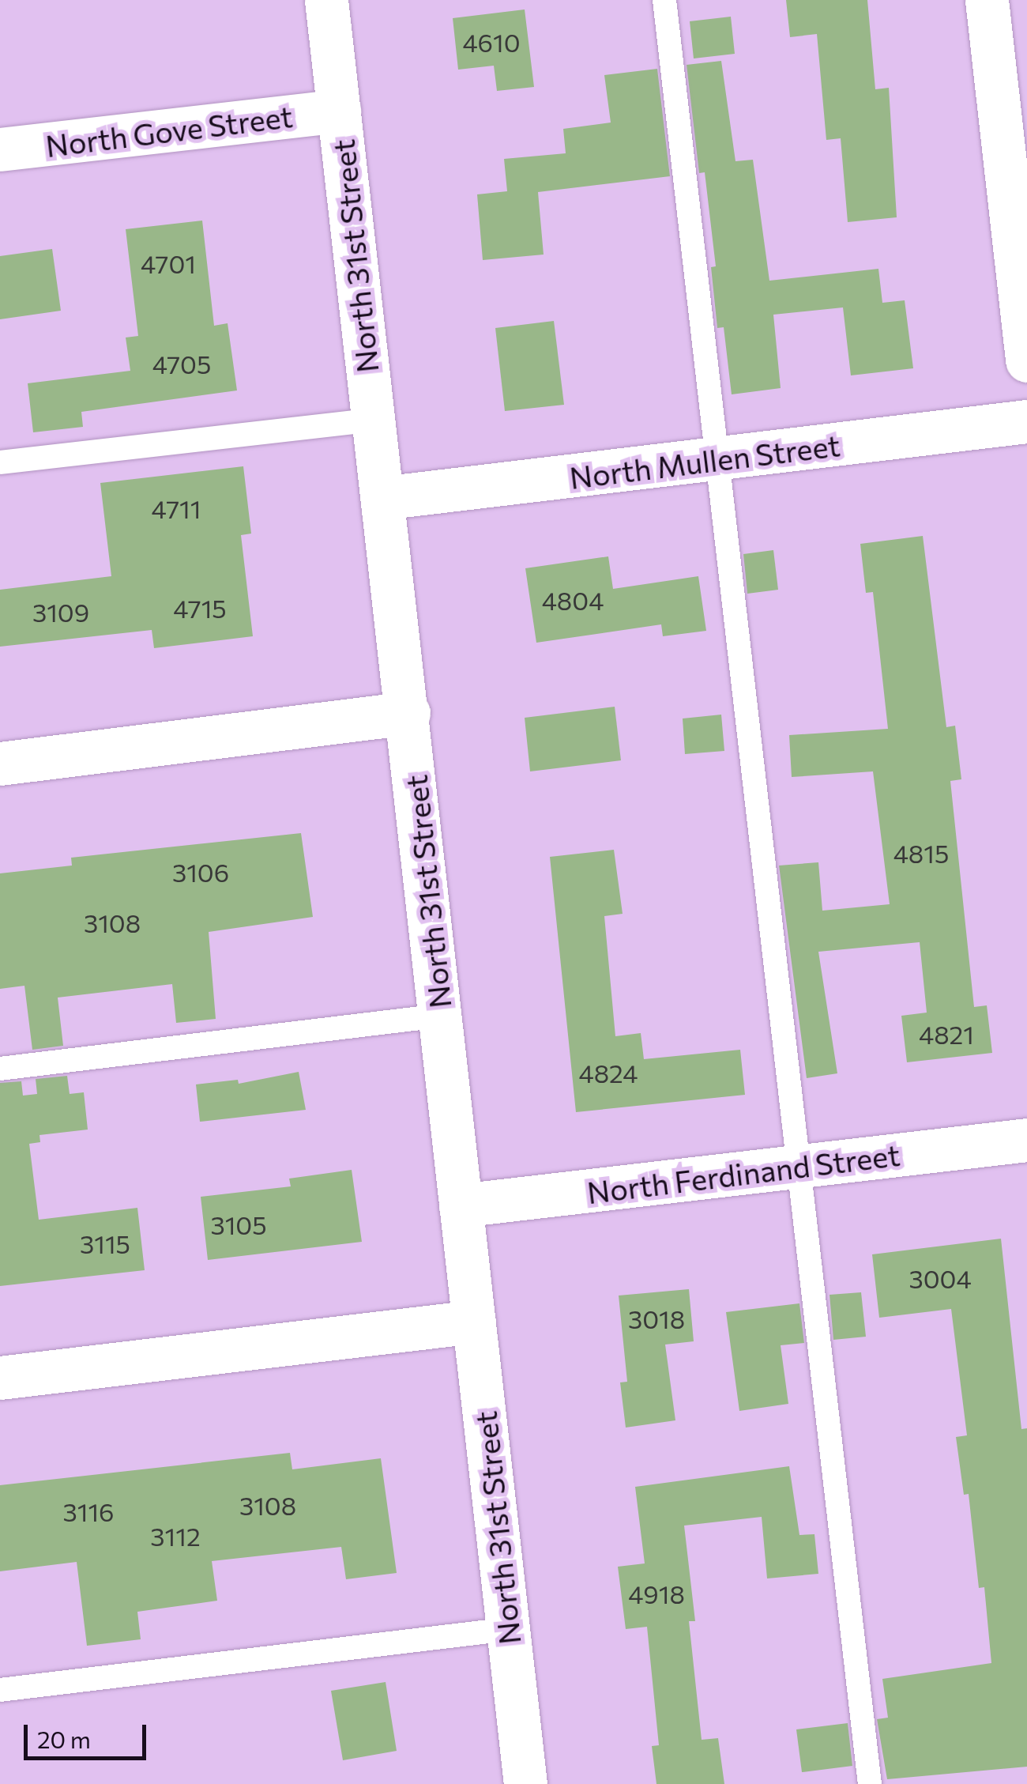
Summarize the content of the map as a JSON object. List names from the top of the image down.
{
  "streets": {
    "street": [
      "North Gove Street",
      "North 31st Street",
      "North Mullen Street",
      "North Ferdinand Street"
    ]
  },
  "crossings": [
    ["North Gove Street", "North 31st Street"],
    ["North 31st Street", "North Mullen Street"],
    ["North 31st Street", "North Ferdinand Street"]
  ],
  "house_numbers": [
    "4610",
    "4701",
    "4705",
    "4711",
    "4804",
    "4715",
    "3109",
    "4815",
    "3106",
    "3108",
    "4821",
    "4824",
    "3105",
    "3115",
    "3004",
    "3018",
    "3108",
    "3116",
    "3112",
    "4918"
  ],
  "scale_bar": "20 m"
}
